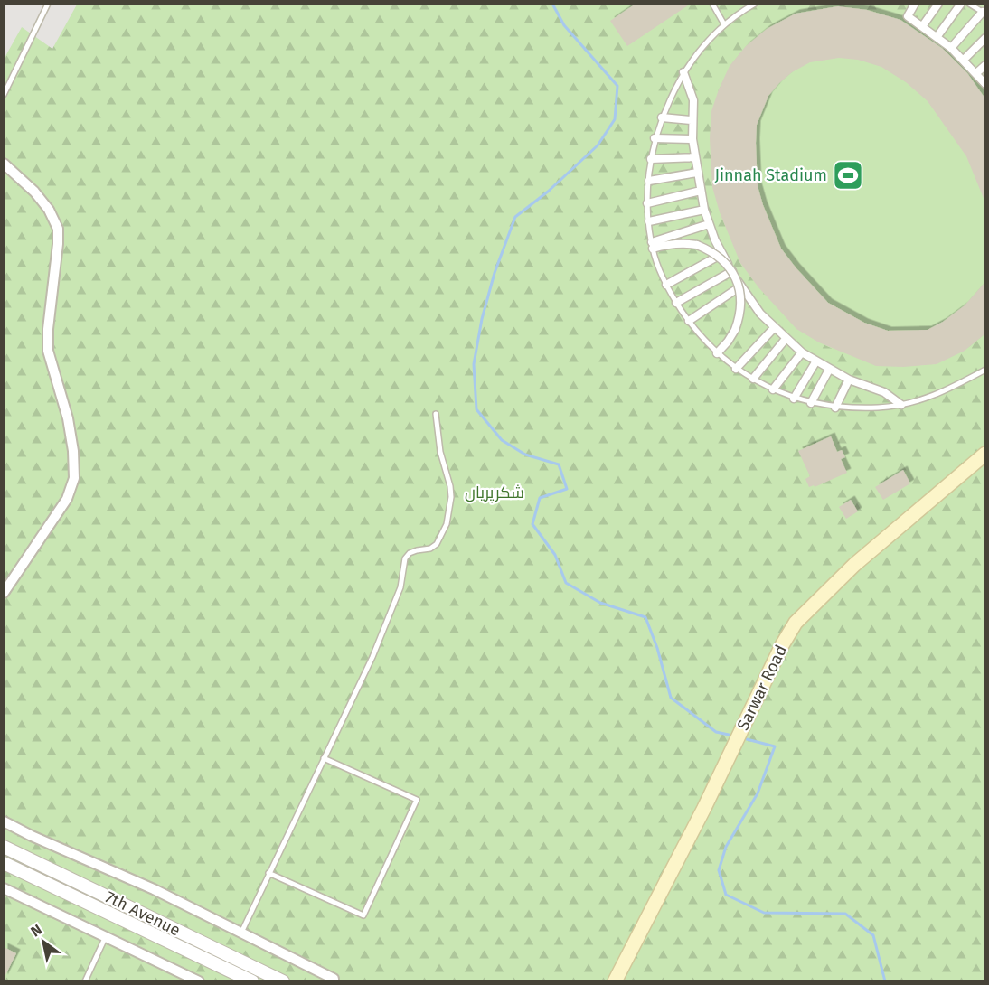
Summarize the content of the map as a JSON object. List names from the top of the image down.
{
  "streets": {
    "main road": ["Sarwar Road"],
    "street": ["7th Avenue"]
  },
  "parks": ["شکرپریاں"],
  "places": {
    "sports": ["Jinnah Stadium"]
  },
  "north": "top left"
}
